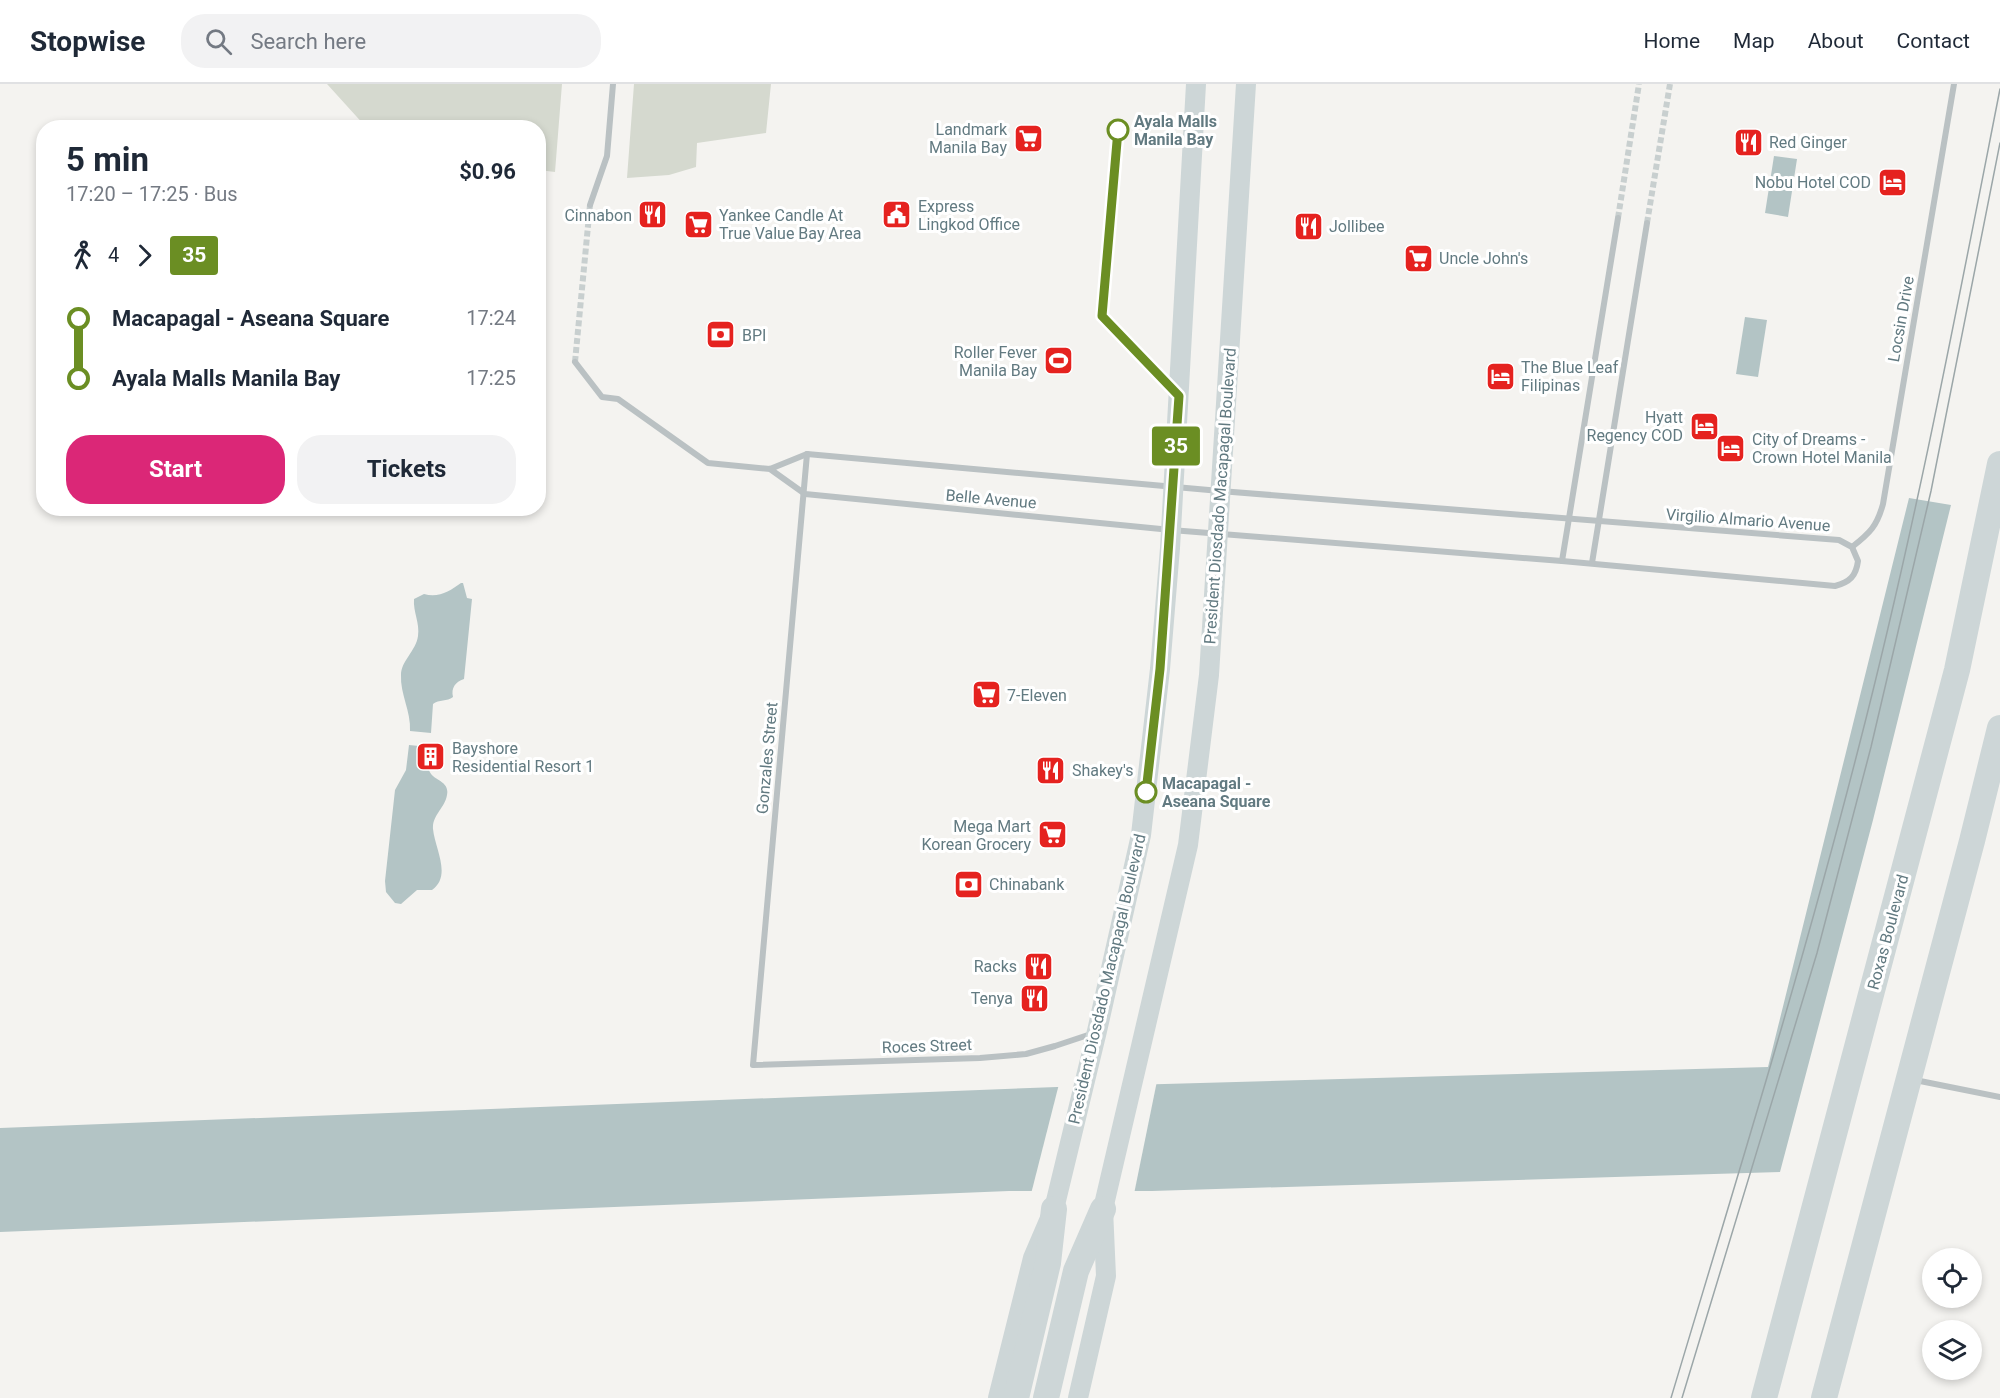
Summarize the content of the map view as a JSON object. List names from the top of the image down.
{
  "streets": {
    "highway": ["Roxas Boulevard"],
    "main road": ["President Diosdado Macapagal Boulevard"],
    "street": [
      "Locsin Drive",
      "Belle Avenue",
      "Virgilio Almario Avenue",
      "Gonzales Street",
      "Roces Street"
    ]
  },
  "crossings": [
    ["Locsin Drive", "Virgilio Almario Avenue"],
    ["President Diosdado Macapagal Boulevard", "Belle Avenue"],
    ["President Diosdado Macapagal Boulevard", "Virgilio Almario Avenue"],
    ["President Diosdado Macapagal Boulevard", "Roces Street"],
    ["Belle Avenue", "Virgilio Almario Avenue"],
    ["Belle Avenue", "Gonzales Street"],
    ["Gonzales Street", "Roces Street"]
  ],
  "places": {
    "other": ["Ayala Malls Manila Bay", "Macapagal - Aseana Square"],
    "supermarket": [
      "Landmark Manila Bay",
      "Yankee Candle At True Value Bay Area",
      "Uncle John's",
      "7-Eleven",
      "Mega Mart Korean Grocery"
    ],
    "restaurant": [
      "Red Ginger",
      "Cinnabon",
      "Jollibee",
      "Shakey's",
      "Racks",
      "Tenya"
    ],
    "hotel": [
      "Nobu Hotel COD",
      "The Blue Leaf Filipinas",
      "Hyatt Regency COD",
      "City of Dreams - Crown Hotel Manila"
    ],
    "public building": ["Express Lingkod Office"],
    "bank": ["BPI", "Chinabank"],
    "sports": ["Roller Fever Manila Bay"],
    "building": ["Bayshore Residential Resort 1"]
  },
  "lines": ["bus line 35"],
  "page": {
    "header": "Stopwise",
    "search": "Search here",
    "nav": [
      "Home",
      "Map",
      "About",
      "Contact"
    ],
    "on_map": "35",
    "heading": ["5 min", "17:20 – 17:25 · Bus", "$0.96"],
    "legs": ["4", "35"],
    "list": [
      {
        "name": "Macapagal - Aseana Square",
        "value": "17:24"
      },
      {
        "name": "Ayala Malls Manila Bay",
        "value": "17:25"
      }
    ],
    "buttons": ["Start", "Tickets"]
  }
}
